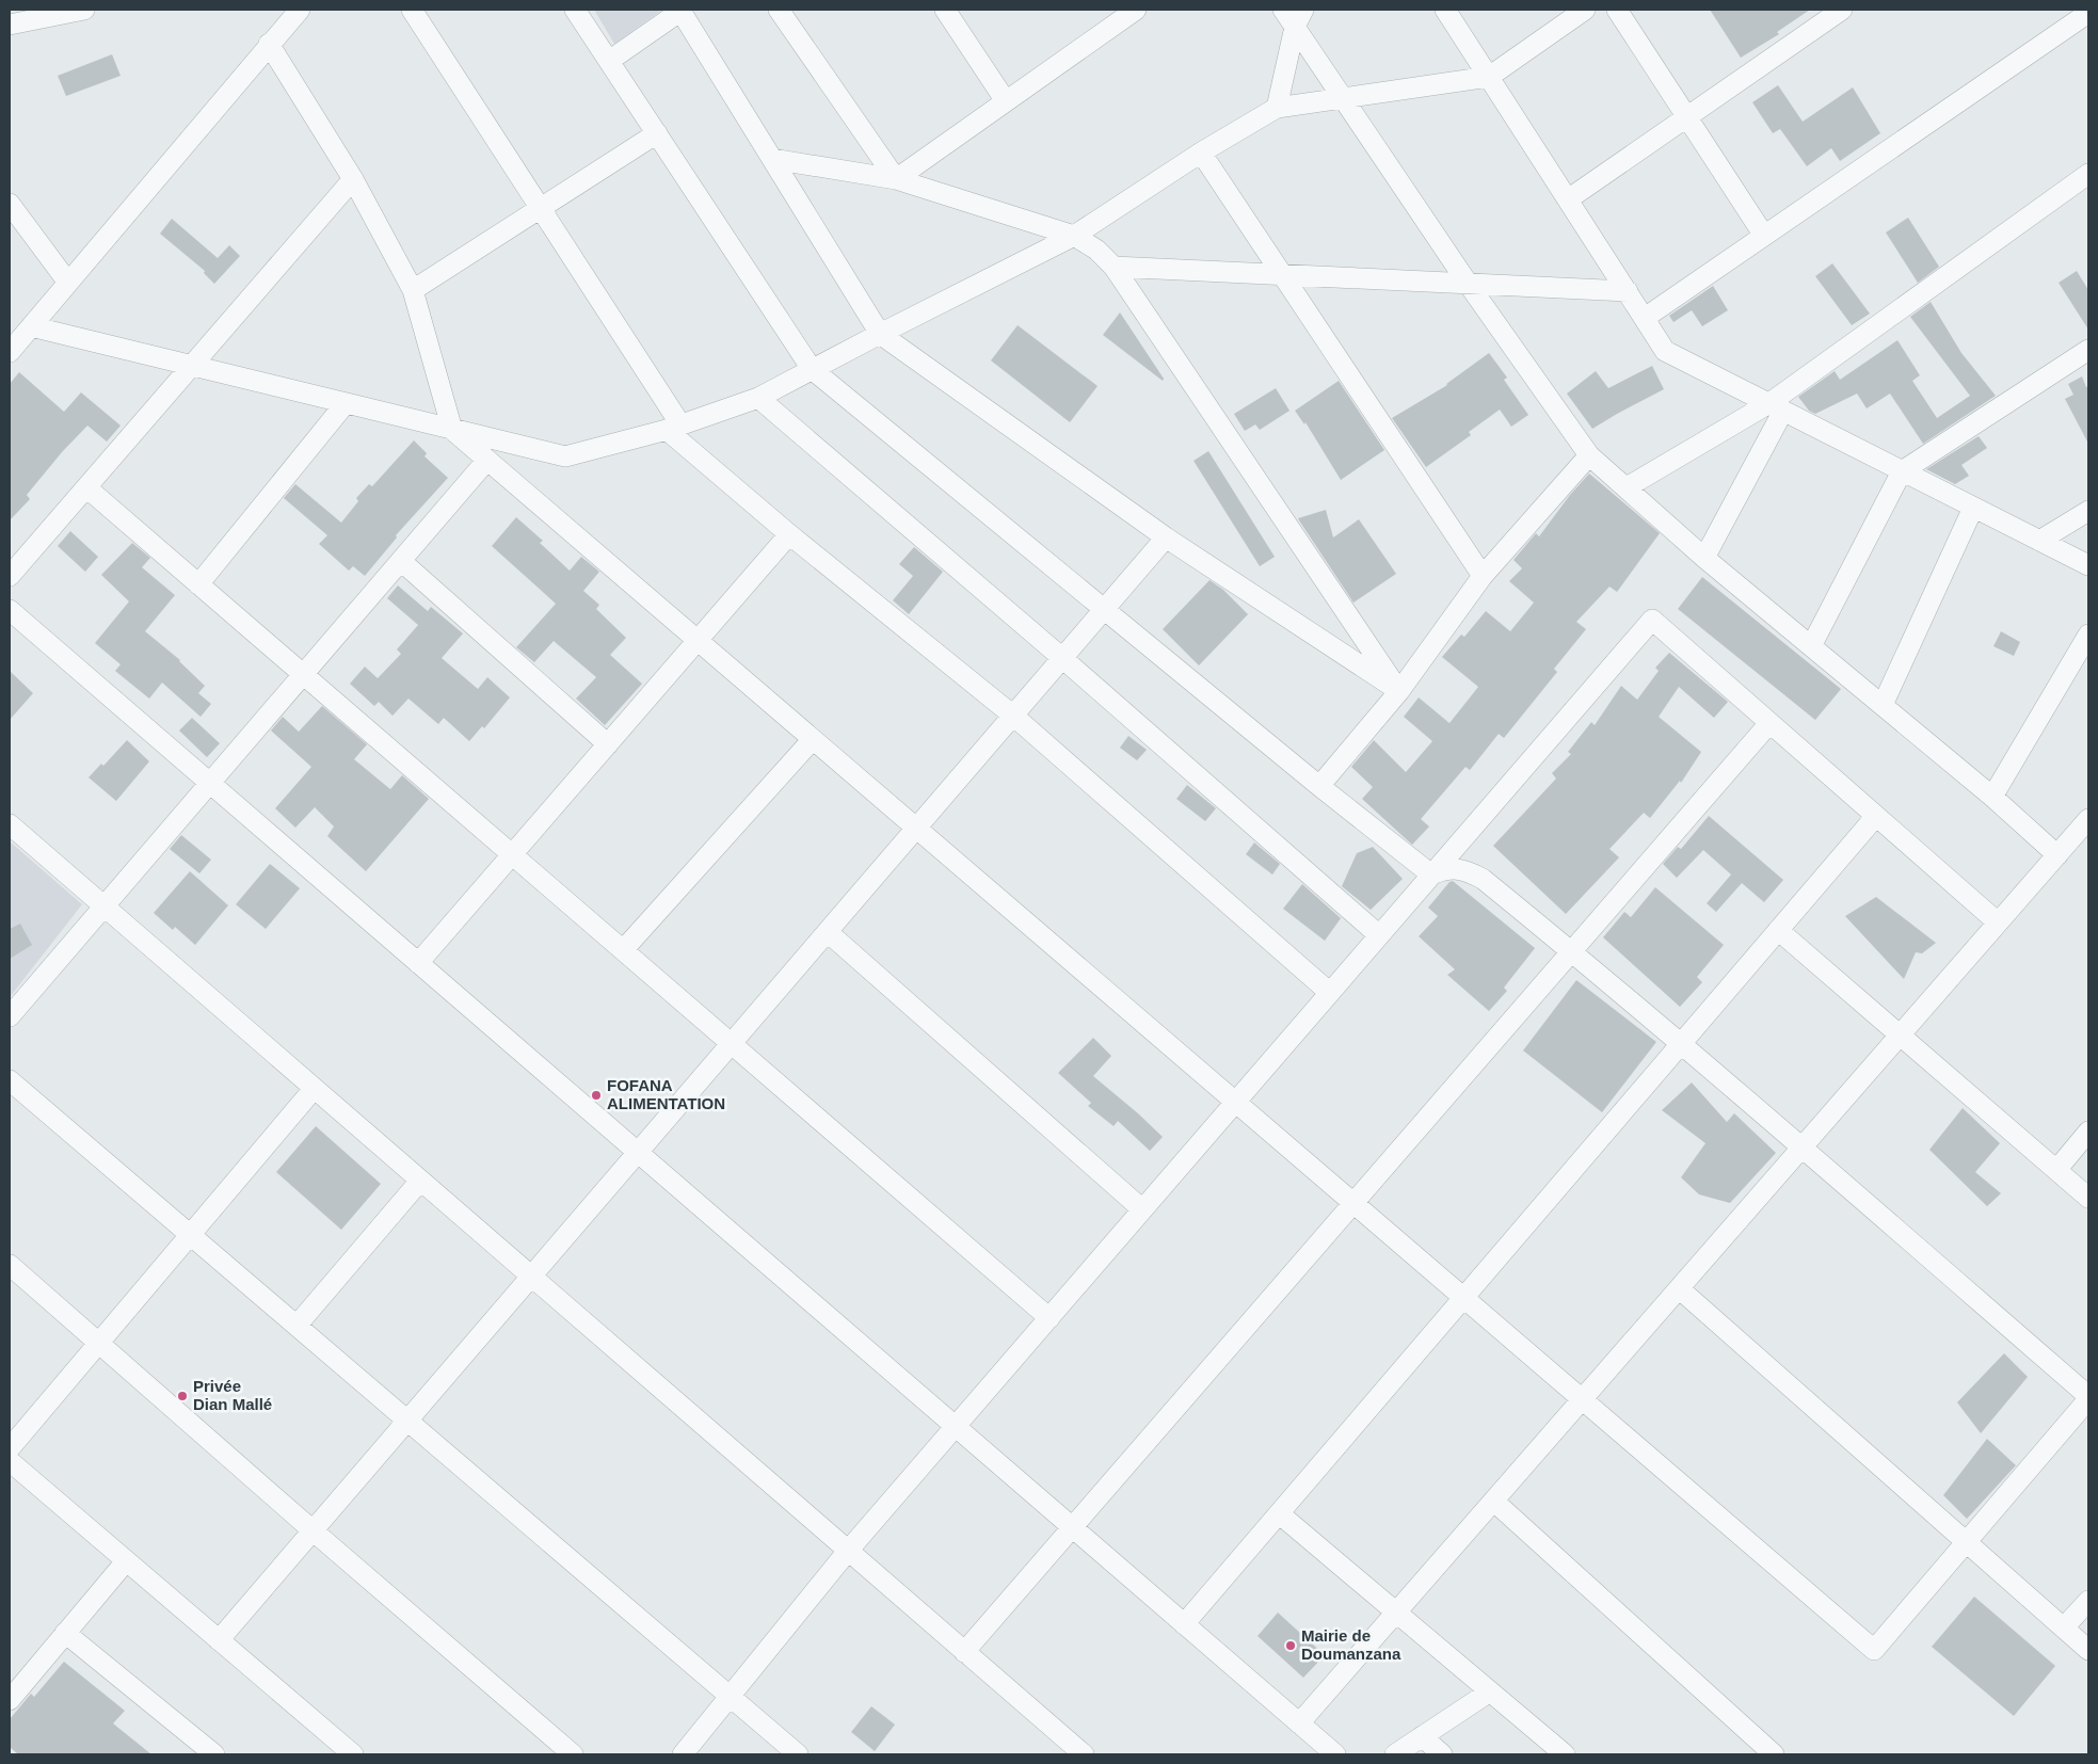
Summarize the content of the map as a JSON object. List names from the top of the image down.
{
  "places": ["FOFANA ALIMENTATION", "Privée Dian Mallé", "Mairie de Doumanzana"]
}
